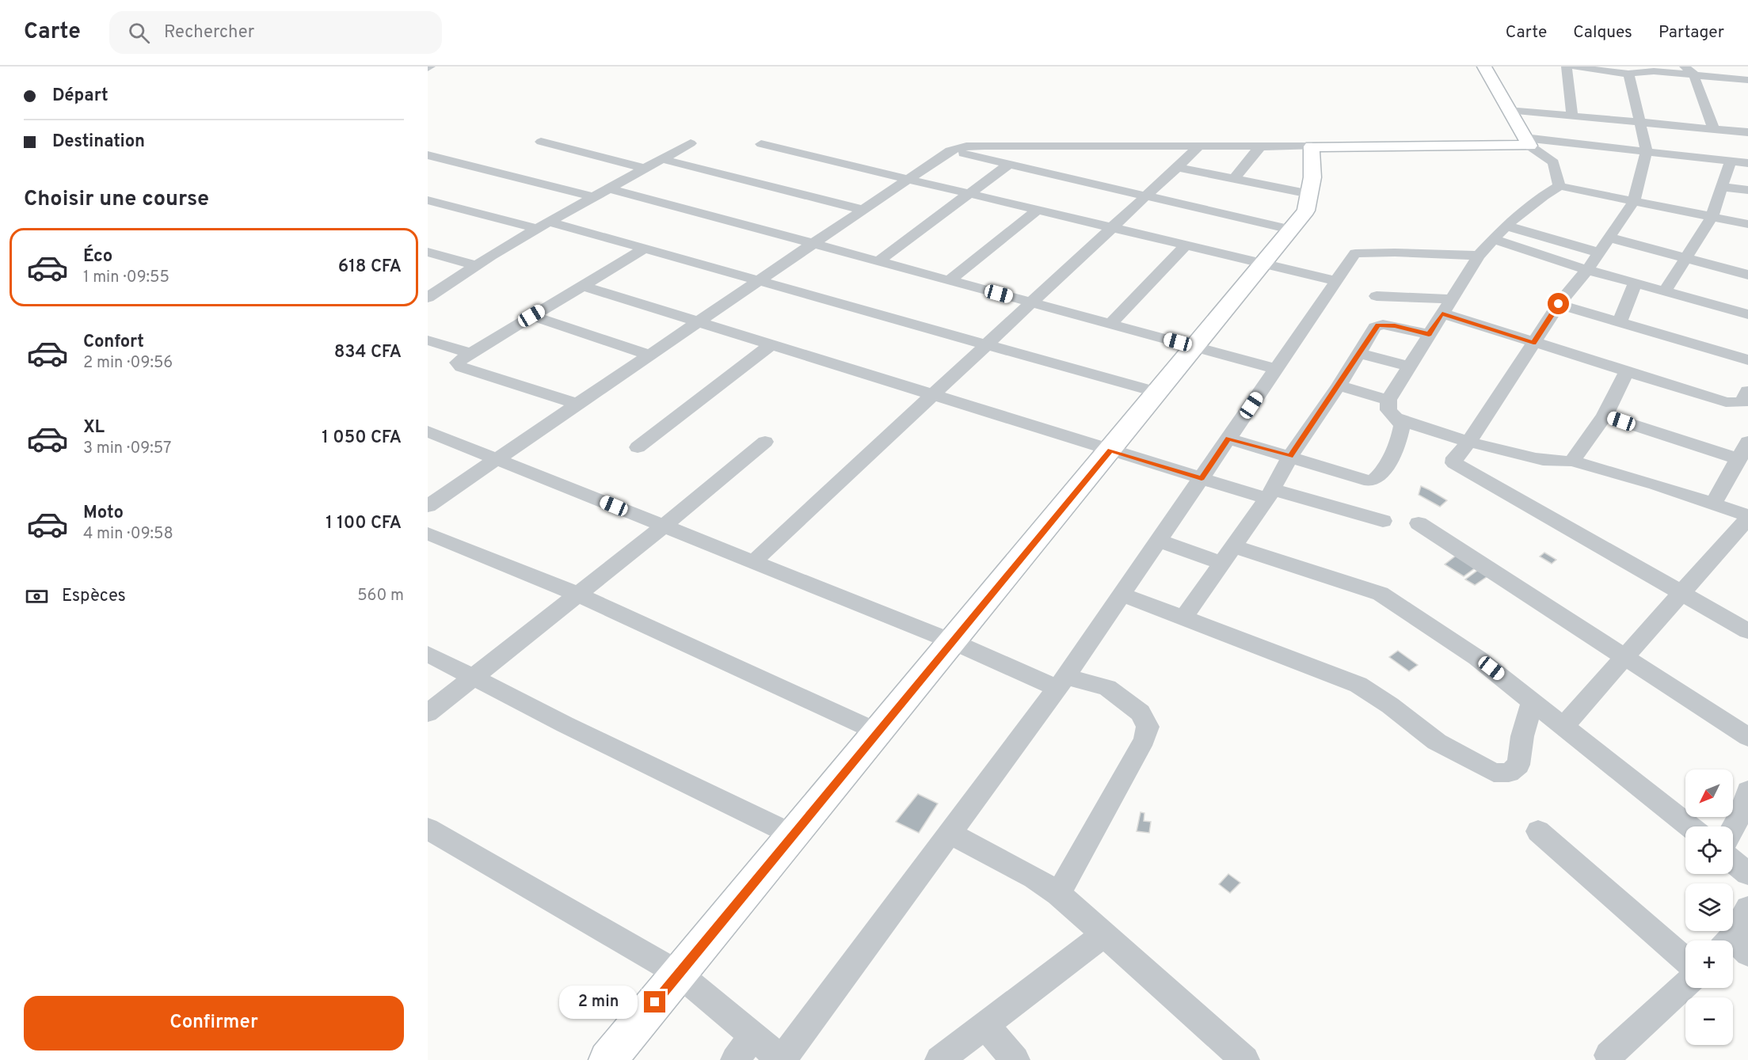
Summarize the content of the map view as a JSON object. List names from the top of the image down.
{
  "north": "bottom left",
  "page": {
    "header": "Carte",
    "search": "Rechercher",
    "nav": ["Carte", "Calques", "Partager"],
    "banner": ["Départ", "Destination"],
    "heading": "Choisir une course",
    "list": [
      {
        "name": "Éco",
        "note": "1 min · 09:55",
        "value": "618 CFA"
      },
      {
        "name": "Confort",
        "note": "2 min · 09:56",
        "value": "834 CFA"
      },
      {
        "name": "XL",
        "note": "3 min · 09:57",
        "value": "1 050 CFA"
      },
      {
        "name": "Moto",
        "note": "4 min · 09:58",
        "value": "1 100 CFA"
      }
    ],
    "pay": ["Espèces", "560 m"],
    "map_buttons": ["+", "−"],
    "bubble": "2 min",
    "buttons": "Confirmer"
  }
}
